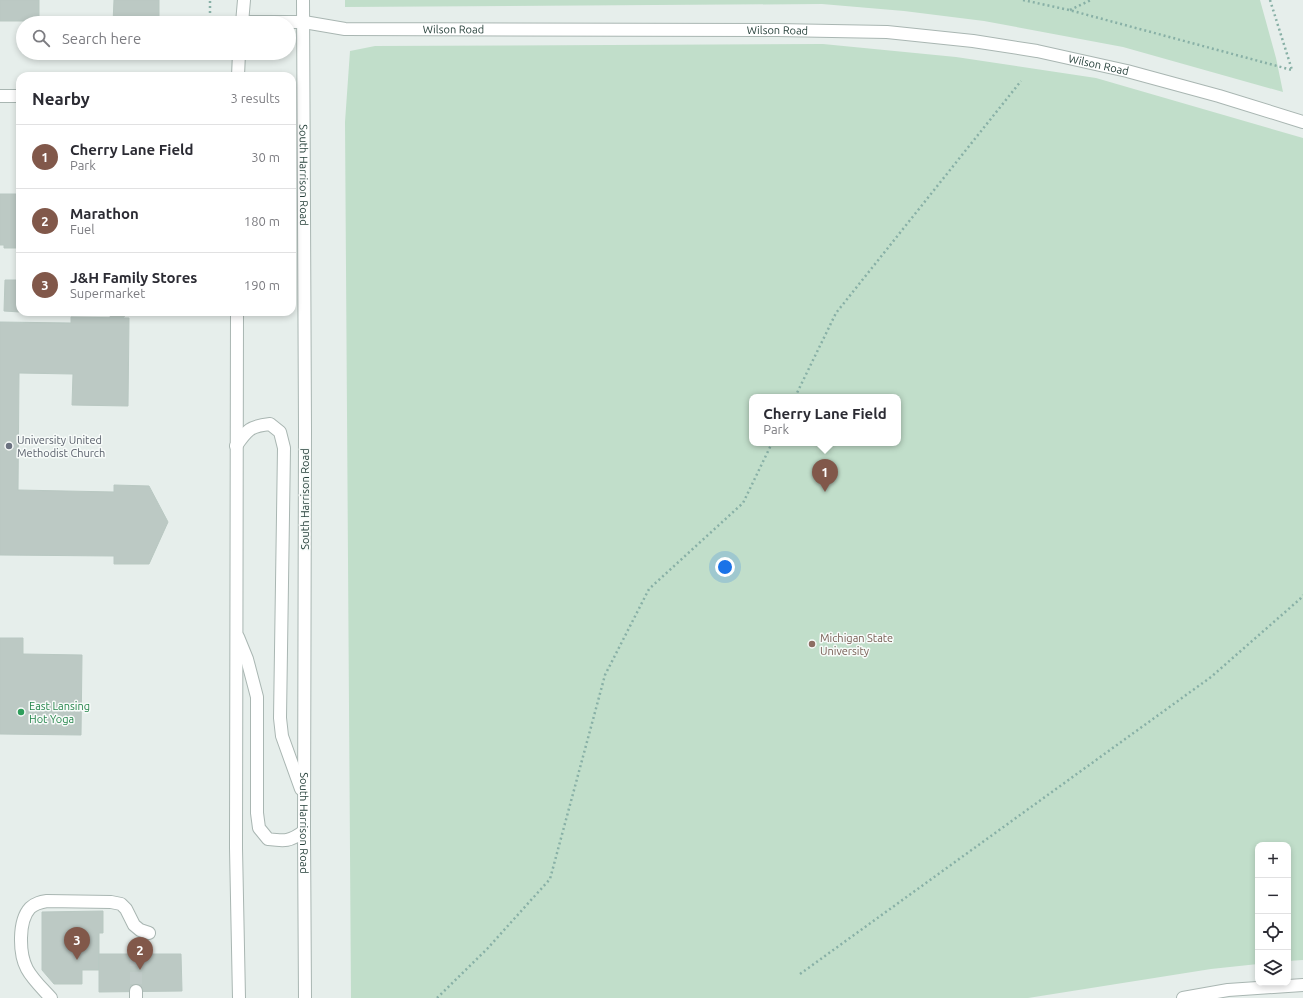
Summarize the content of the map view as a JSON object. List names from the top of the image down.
{
  "streets": {
    "street": ["Wilson Road", "South Harrison Road"]
  },
  "crossings": [
    ["Wilson Road", "South Harrison Road"]
  ],
  "places": ["University United Methodist Church", "Michigan State University", "East Lansing Hot Yoga"],
  "page": {
    "search": "Search here",
    "heading": ["Nearby", "3 results"],
    "list": [
      {
        "mark": "1",
        "name": "Cherry Lane Field",
        "note": "Park",
        "value": "30 m"
      },
      {
        "mark": "2",
        "name": "Marathon",
        "note": "Fuel",
        "value": "180 m"
      },
      {
        "mark": "3",
        "name": "J&H Family Stores",
        "note": "Supermarket",
        "value": "190 m"
      }
    ],
    "popup": ["Cherry Lane Field", "Park"],
    "pins": ["1", "3", "2"],
    "map_buttons": ["+", "−"]
  }
}
